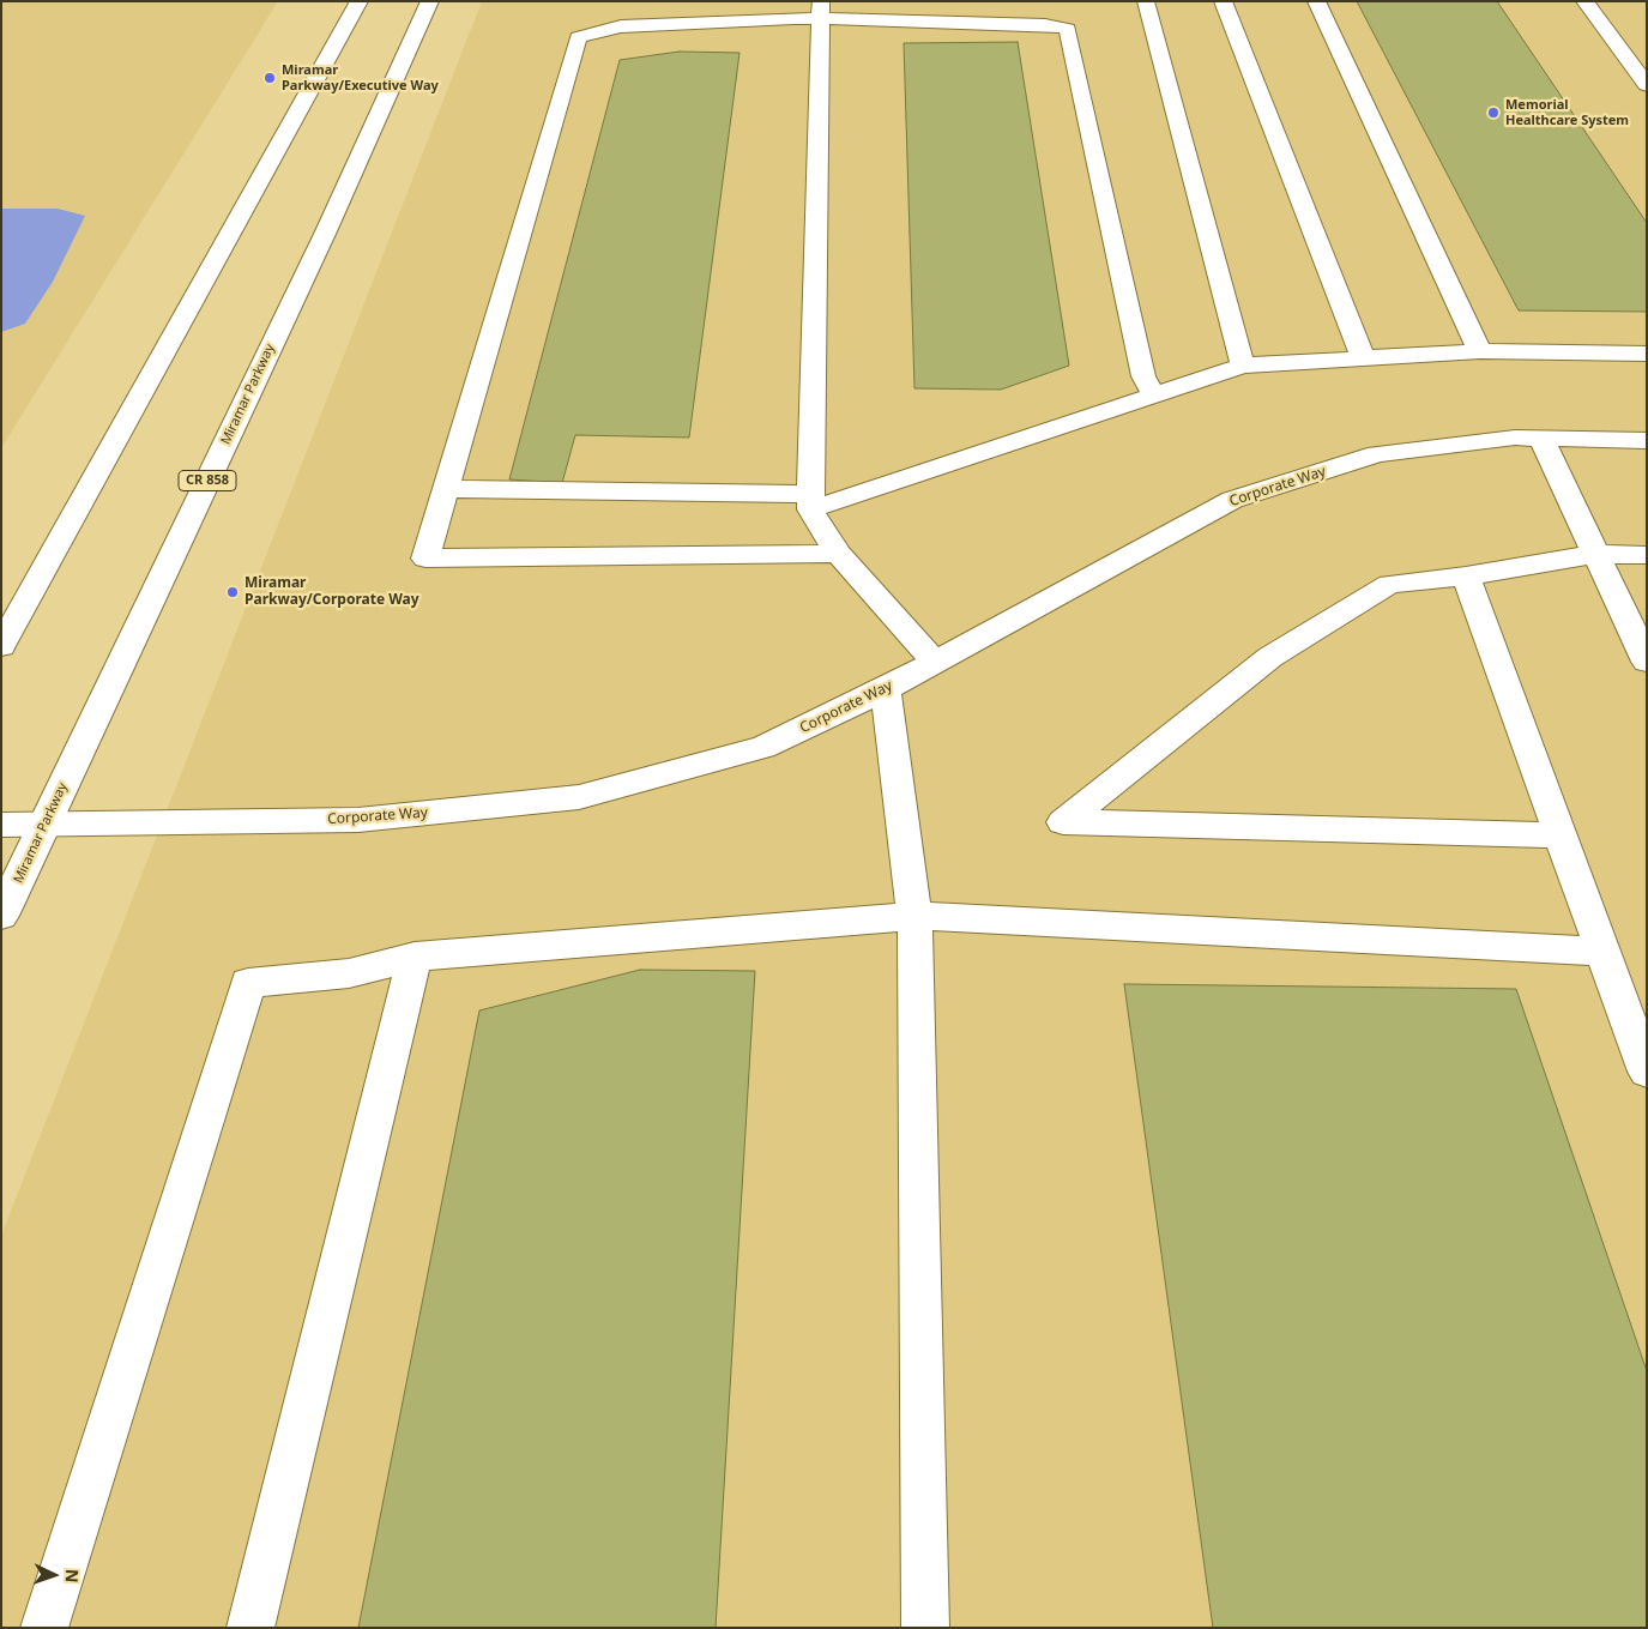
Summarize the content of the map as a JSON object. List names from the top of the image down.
{
  "streets": {
    "main road": ["Miramar Parkway", "CR 858", "Corporate Way"]
  },
  "crossings": [
    ["Miramar Parkway", "Corporate Way"]
  ],
  "places": ["Miramar Parkway/Executive Way", "Memorial Healthcare System", "Miramar Parkway/Corporate Way"],
  "north": "right"
}
